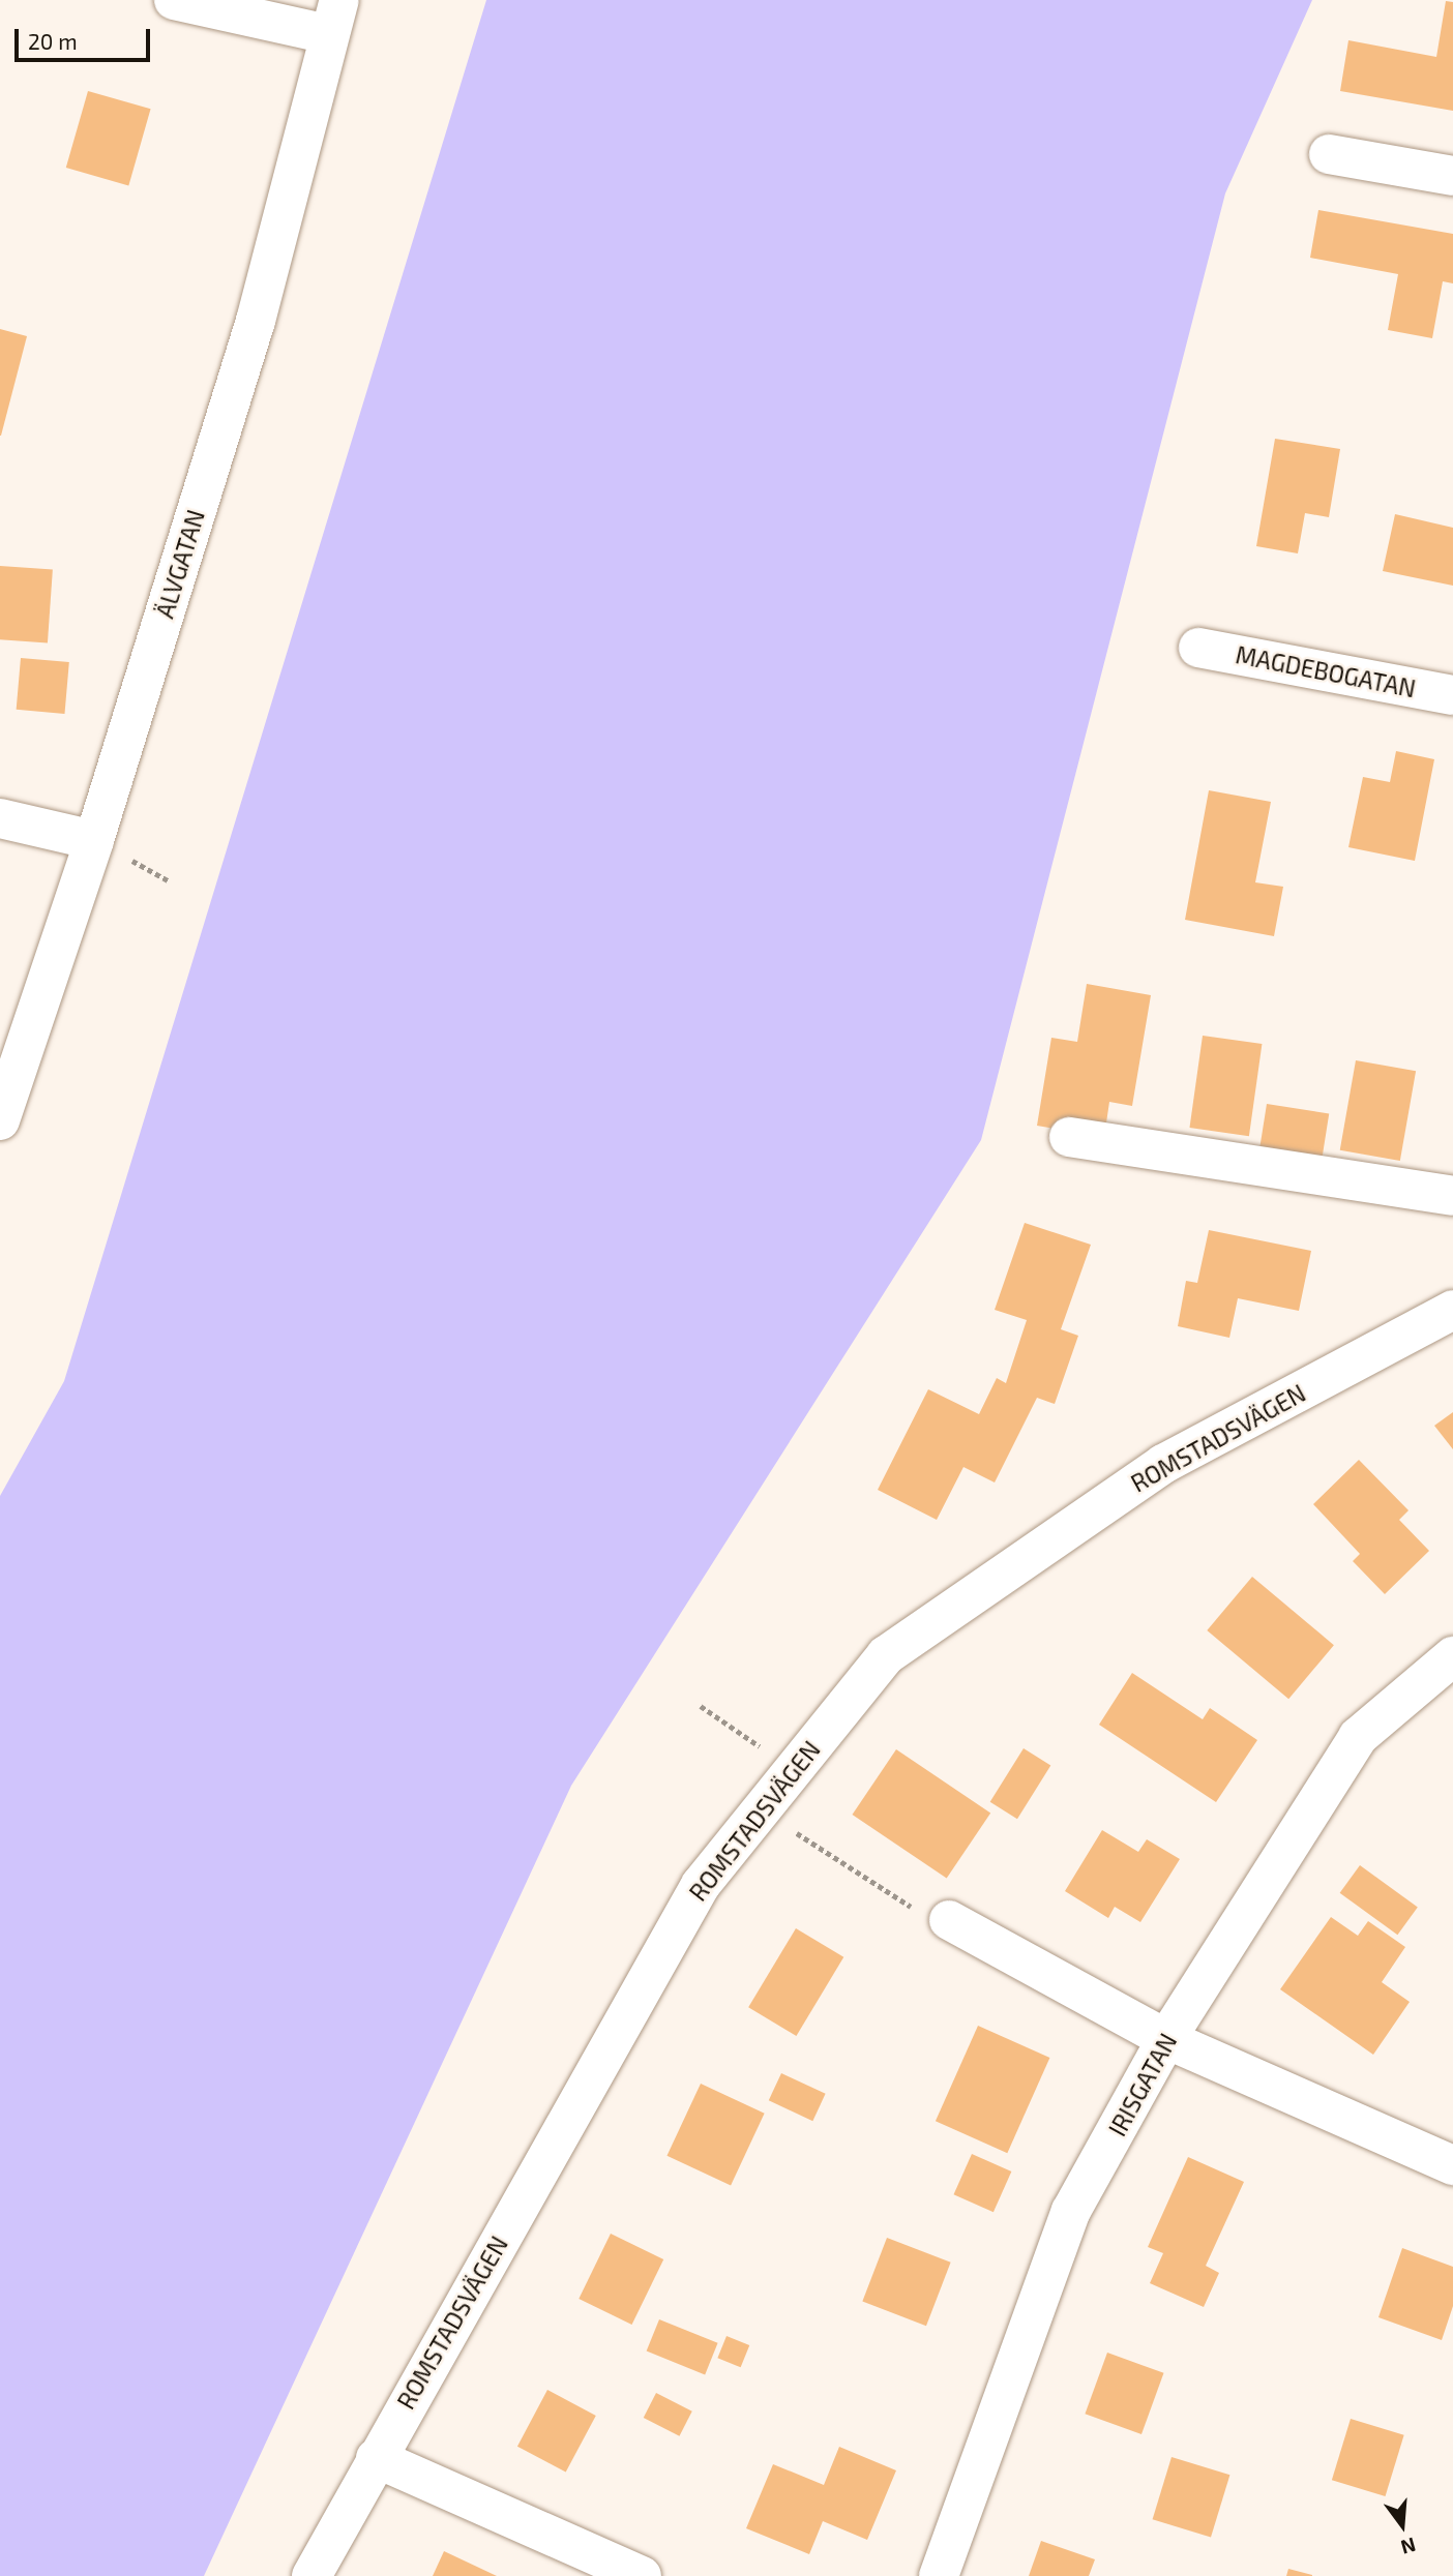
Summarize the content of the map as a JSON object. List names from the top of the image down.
{
  "streets": {
    "street": [
      "ÄLVGATAN",
      "MAGDEBOGATAN",
      "ROMSTADSVÄGEN",
      "IRISGATAN"
    ]
  },
  "scale_bar": "20 m",
  "north": "bottom"
}
